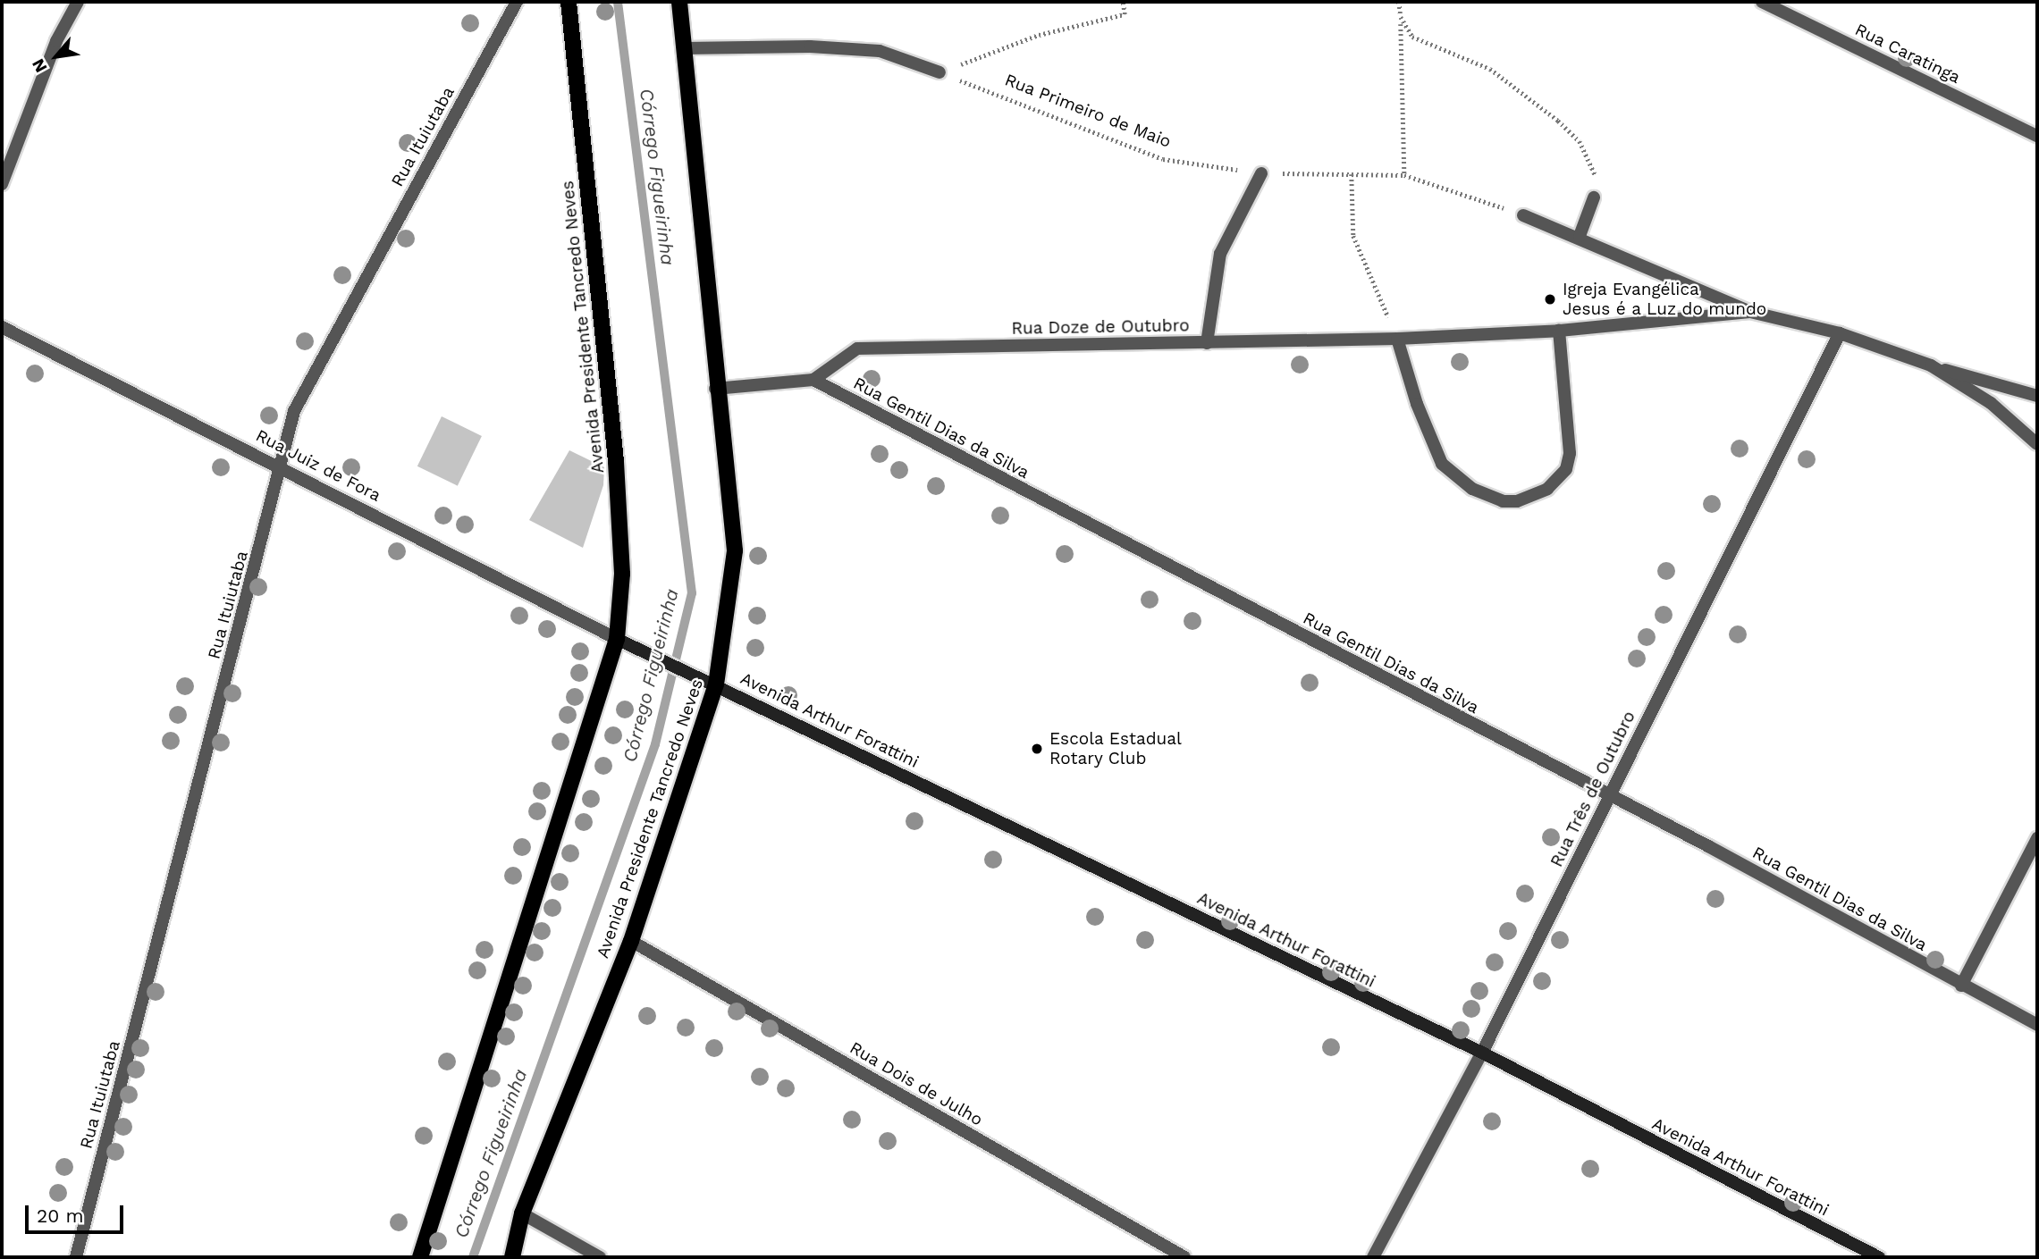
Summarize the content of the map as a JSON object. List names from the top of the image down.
{
  "streets": {
    "main road": ["Avenida Presidente Tancredo Neves"],
    "street": [
      "Rua Caratinga",
      "Rua Ituiutaba",
      "Rua Doze de Outubro",
      "Rua Gentil Dias da Silva",
      "Rua Juiz de Fora",
      "Avenida Arthur Forattini",
      "Rua Três de Outubro",
      "Rua Dois de Julho"
    ],
    "path": ["Rua Primeiro de Maio"]
  },
  "crossings": [
    ["Rua Ituiutaba", "Rua Juiz de Fora"],
    ["Avenida Presidente Tancredo Neves", "Rua Juiz de Fora"],
    ["Avenida Presidente Tancredo Neves", "Avenida Arthur Forattini"],
    ["Avenida Presidente Tancredo Neves", "Rua Dois de Julho"],
    ["Rua Doze de Outubro", "Rua Gentil Dias da Silva"],
    ["Rua Gentil Dias da Silva", "Rua Três de Outubro"],
    ["Rua Juiz de Fora", "Avenida Arthur Forattini"],
    ["Avenida Arthur Forattini", "Rua Três de Outubro"]
  ],
  "water": ["Córrego Figueirinha"],
  "places": ["Igreja Evangélica Jesus é a Luz do mundo", "Escola Estadual Rotary Club"],
  "scale_bar": "20 m",
  "north": "bottom left"
}
